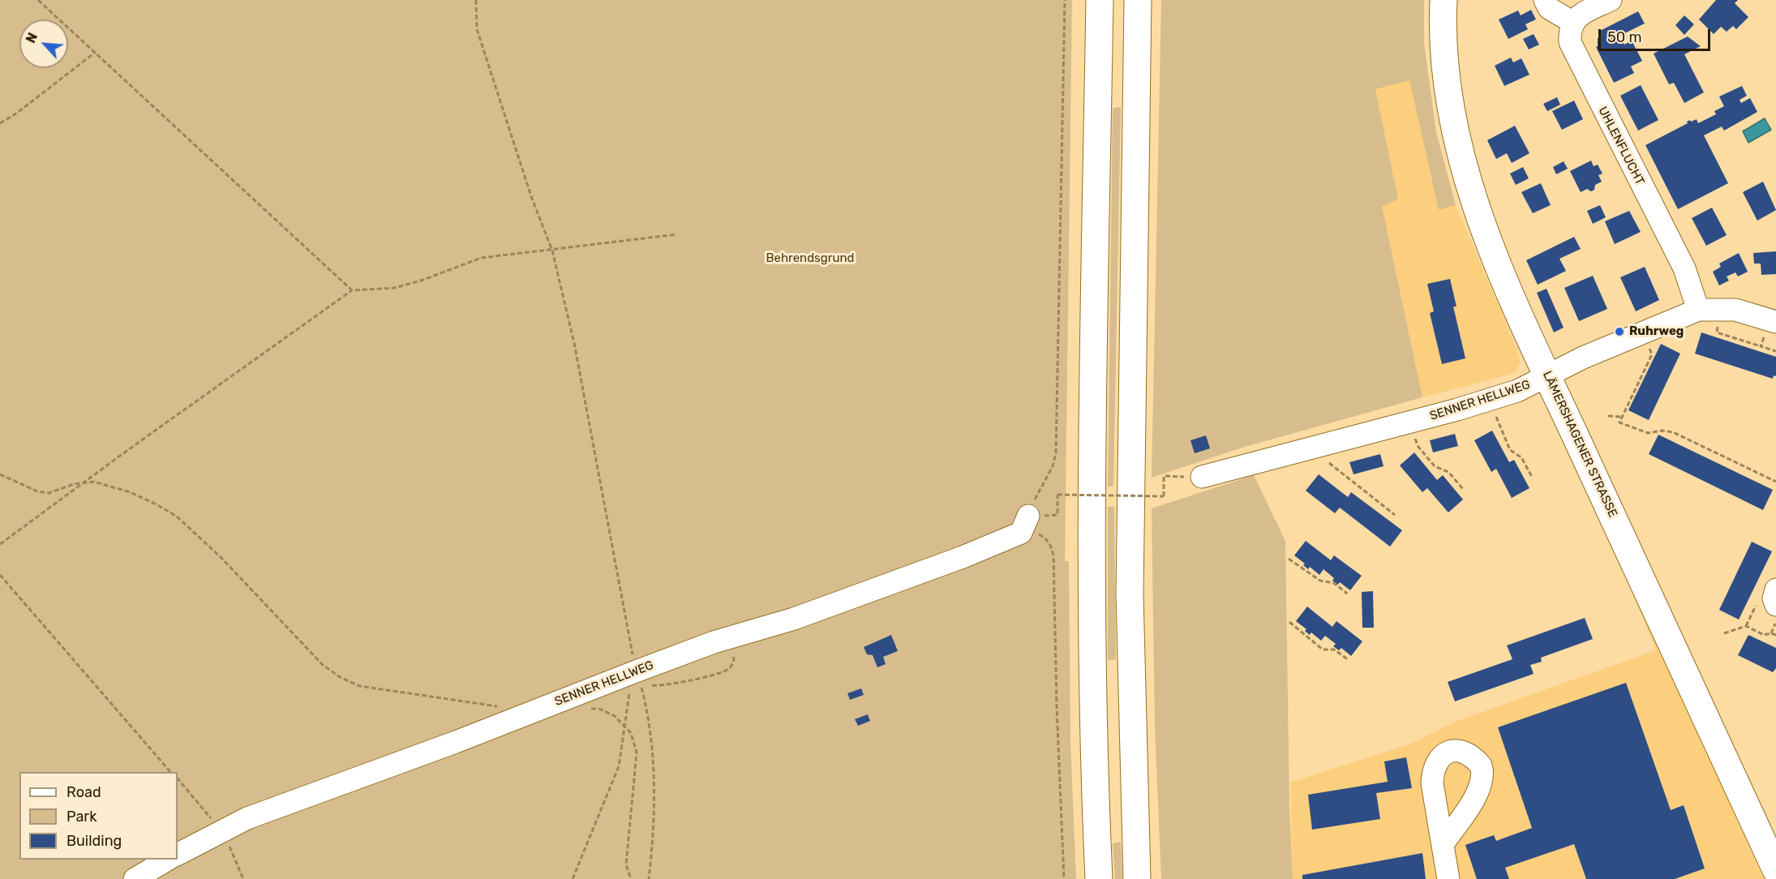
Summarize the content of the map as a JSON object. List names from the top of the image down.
{
  "streets": {
    "main road": ["LÄMERSHAGENER STRASSE"],
    "street": ["UHLENFLUCHT", "SENNER HELLWEG"]
  },
  "crossings": [
    ["UHLENFLUCHT", "SENNER HELLWEG"],
    ["SENNER HELLWEG", "LÄMERSHAGENER STRASSE"]
  ],
  "parks": ["Behrendsgrund"],
  "places": ["Ruhrweg"],
  "legend": ["Road", "Park", "Building"],
  "scale_bar": "50 m",
  "north": "top left"
}
